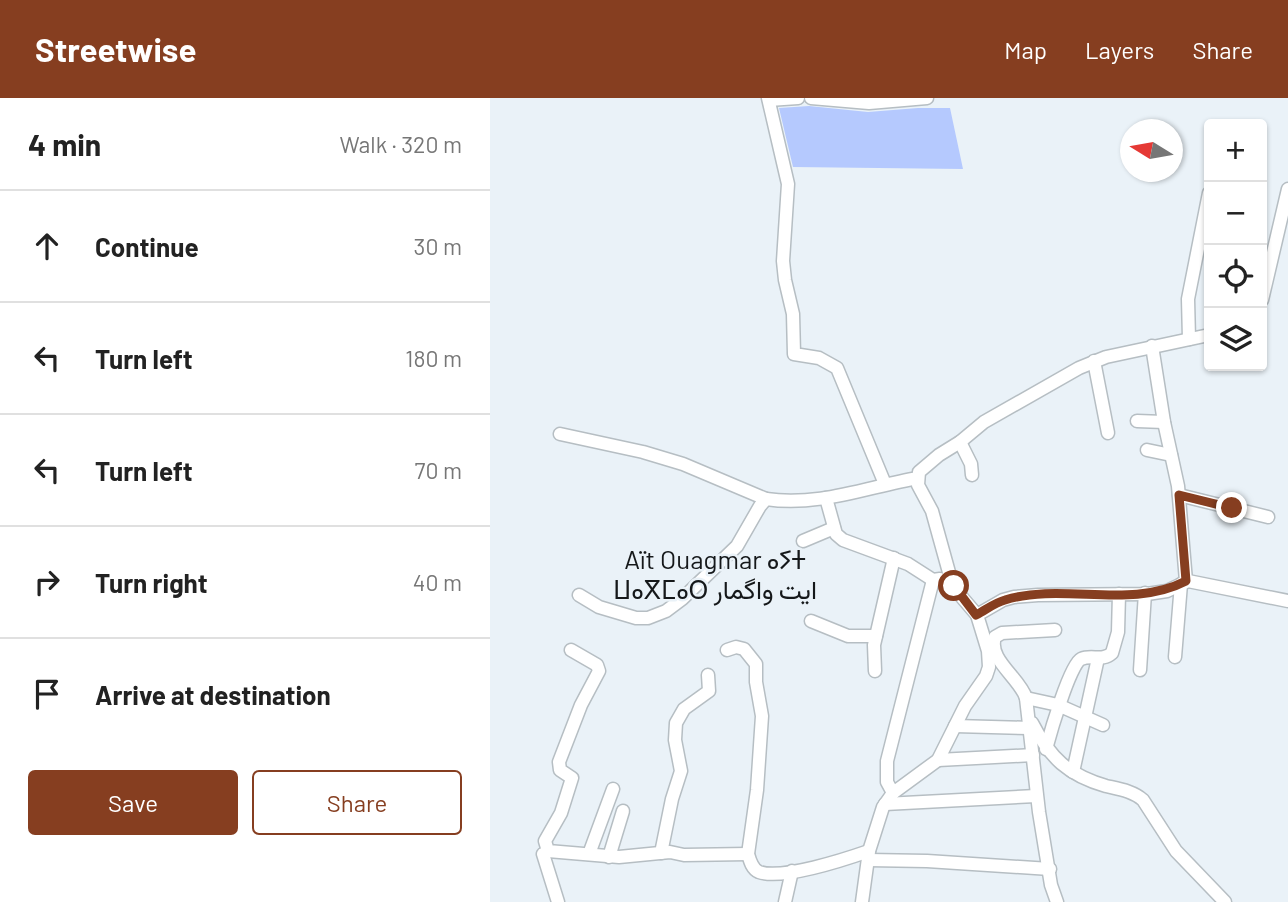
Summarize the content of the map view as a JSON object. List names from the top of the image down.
{
  "districts": ["Aït Ouagmar ⴰⵢⵜ ⵡⴰⴳⵎⴰⵔ ايت واگمار"],
  "north": "left",
  "page": {
    "header": "Streetwise",
    "nav": ["Map", "Layers", "Share"],
    "heading": ["4 min", "Walk · 320 m"],
    "map_buttons": ["+", "−"],
    "list": [
      ["Continue", "30 m"],
      ["Turn left", "180 m"],
      ["Turn left", "70 m"],
      ["Turn right", "40 m"],
      "Arrive at destination"
    ],
    "buttons": ["Save", "Share"]
  }
}
